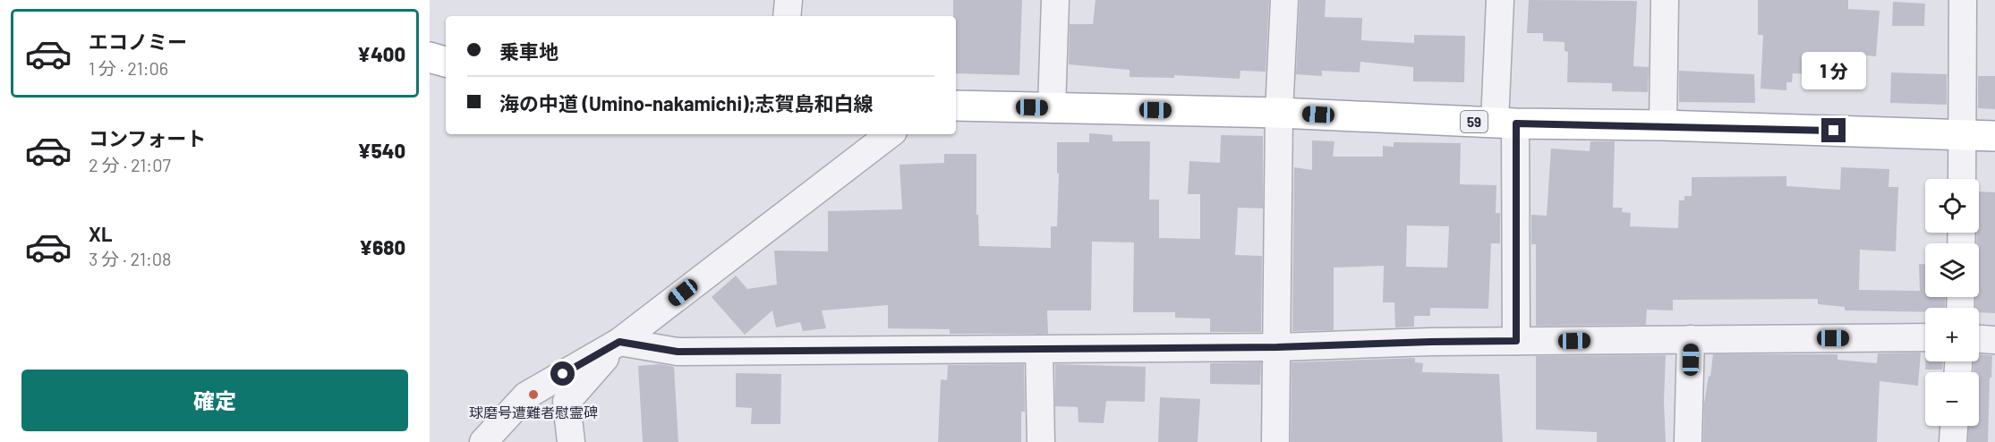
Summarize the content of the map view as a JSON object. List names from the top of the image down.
{
  "streets": {
    "main road": ["59"]
  },
  "places": ["球磨号遭難者慰霊碑"],
  "page": {
    "list": [
      {
        "name": "エコノミー",
        "note": "1 分 · 21:06",
        "value": "¥400"
      },
      {
        "name": "コンフォート",
        "note": "2 分 · 21:07",
        "value": "¥540"
      },
      {
        "name": "XL",
        "note": "3 分 · 21:08",
        "value": "¥680"
      }
    ],
    "banner": ["乗車地", "海の中道 (Umino-nakamichi);志賀島和白線"],
    "bubble": "1 分",
    "map_buttons": ["+", "−"],
    "buttons": "確定"
  }
}
